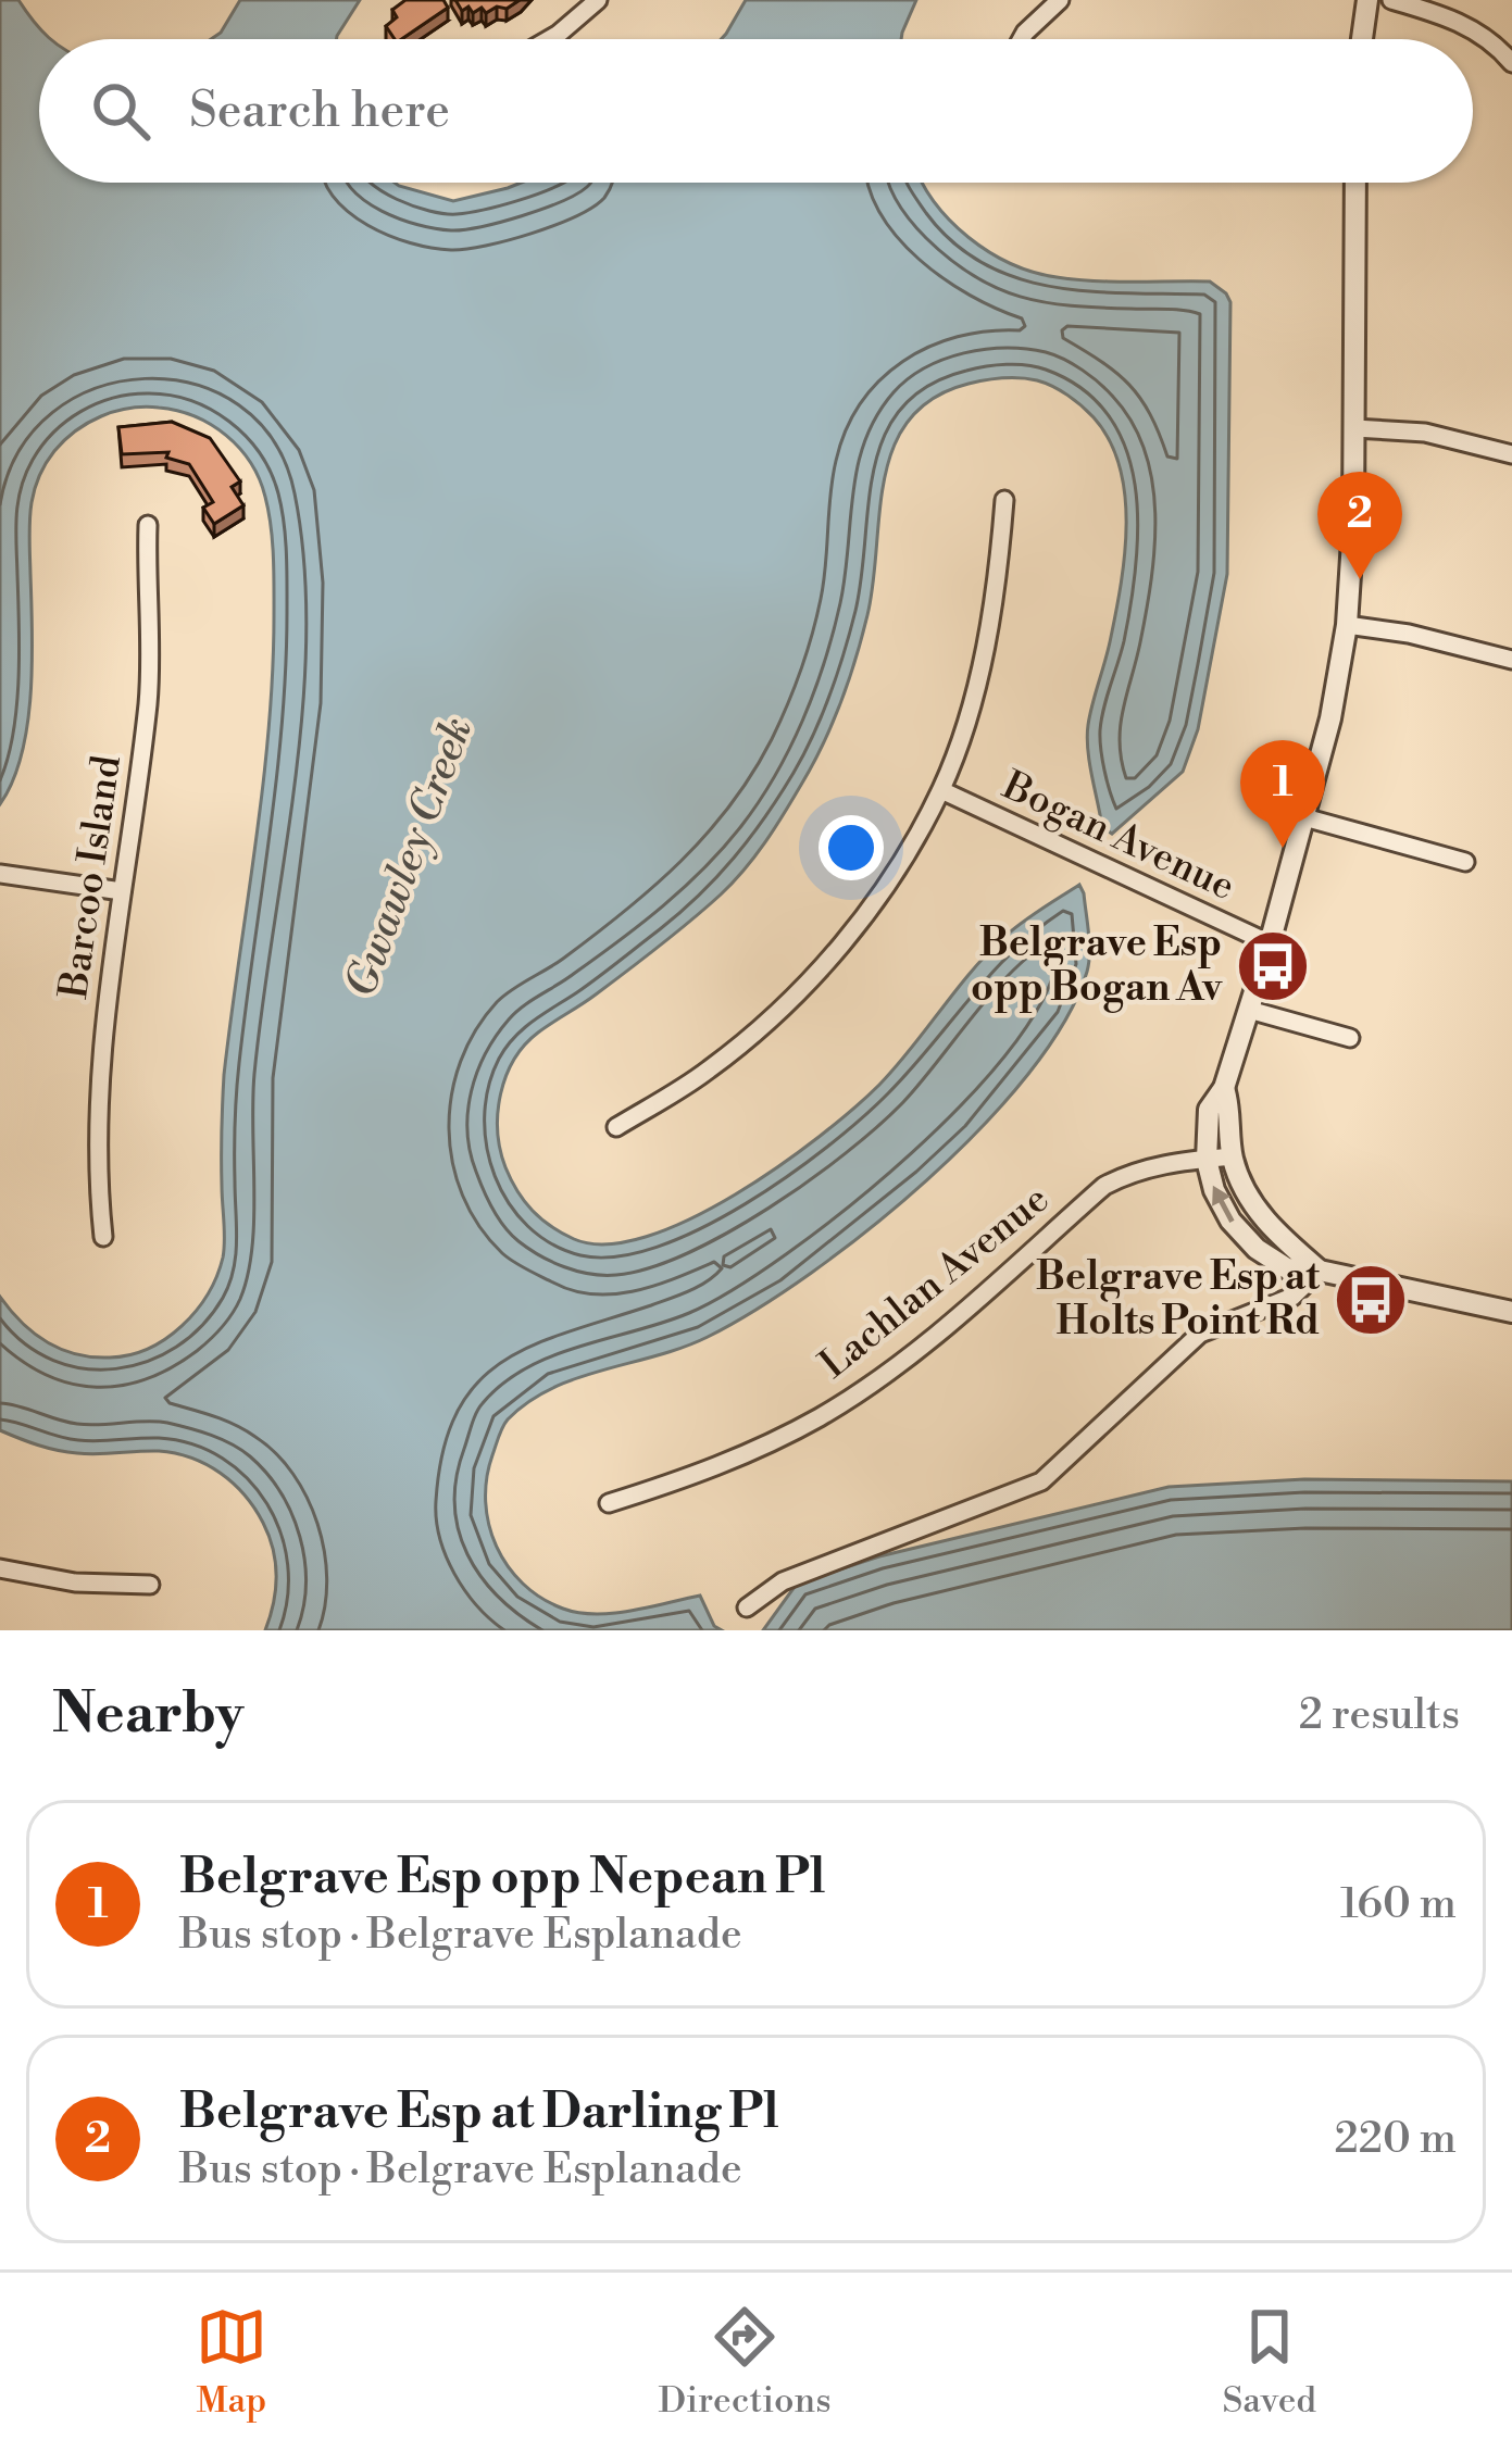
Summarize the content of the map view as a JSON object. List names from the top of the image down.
{
  "streets": {
    "street": ["Bogan Avenue", "Barcoo Island", "Lachlan Avenue"]
  },
  "water": ["Gwawley Creek"],
  "places": {
    "bus stop": ["Belgrave Esp opp Bogan Av", "Belgrave Esp at Holts Point Rd"]
  },
  "page": {
    "search": "Search here",
    "pins": ["2", "1"],
    "heading": ["Nearby", "2 results"],
    "list": [
      {
        "mark": "1",
        "name": "Belgrave Esp opp Nepean Pl",
        "note": "Bus stop · Belgrave Esplanade",
        "value": "160 m"
      },
      {
        "mark": "2",
        "name": "Belgrave Esp at Darling Pl",
        "note": "Bus stop · Belgrave Esplanade",
        "value": "220 m"
      }
    ],
    "nav": ["Map", "Directions", "Saved"]
  }
}
